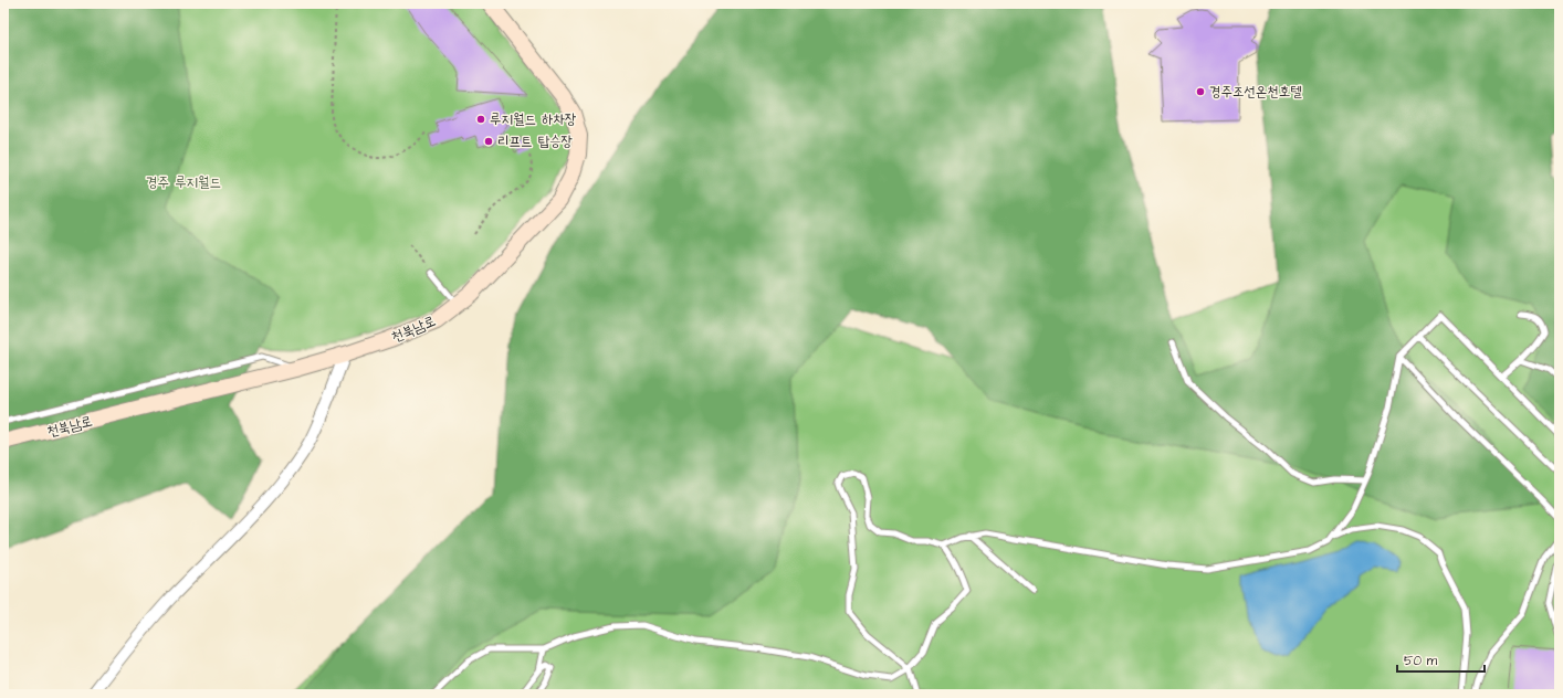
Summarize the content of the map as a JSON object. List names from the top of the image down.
{
  "streets": {
    "main road": ["천북남로"]
  },
  "parks": ["경주 루지월드"],
  "places": ["경주조선온천호텔", "루지월드 하차장", "리프트 탑승장"],
  "scale_bar": "50 m"
}
